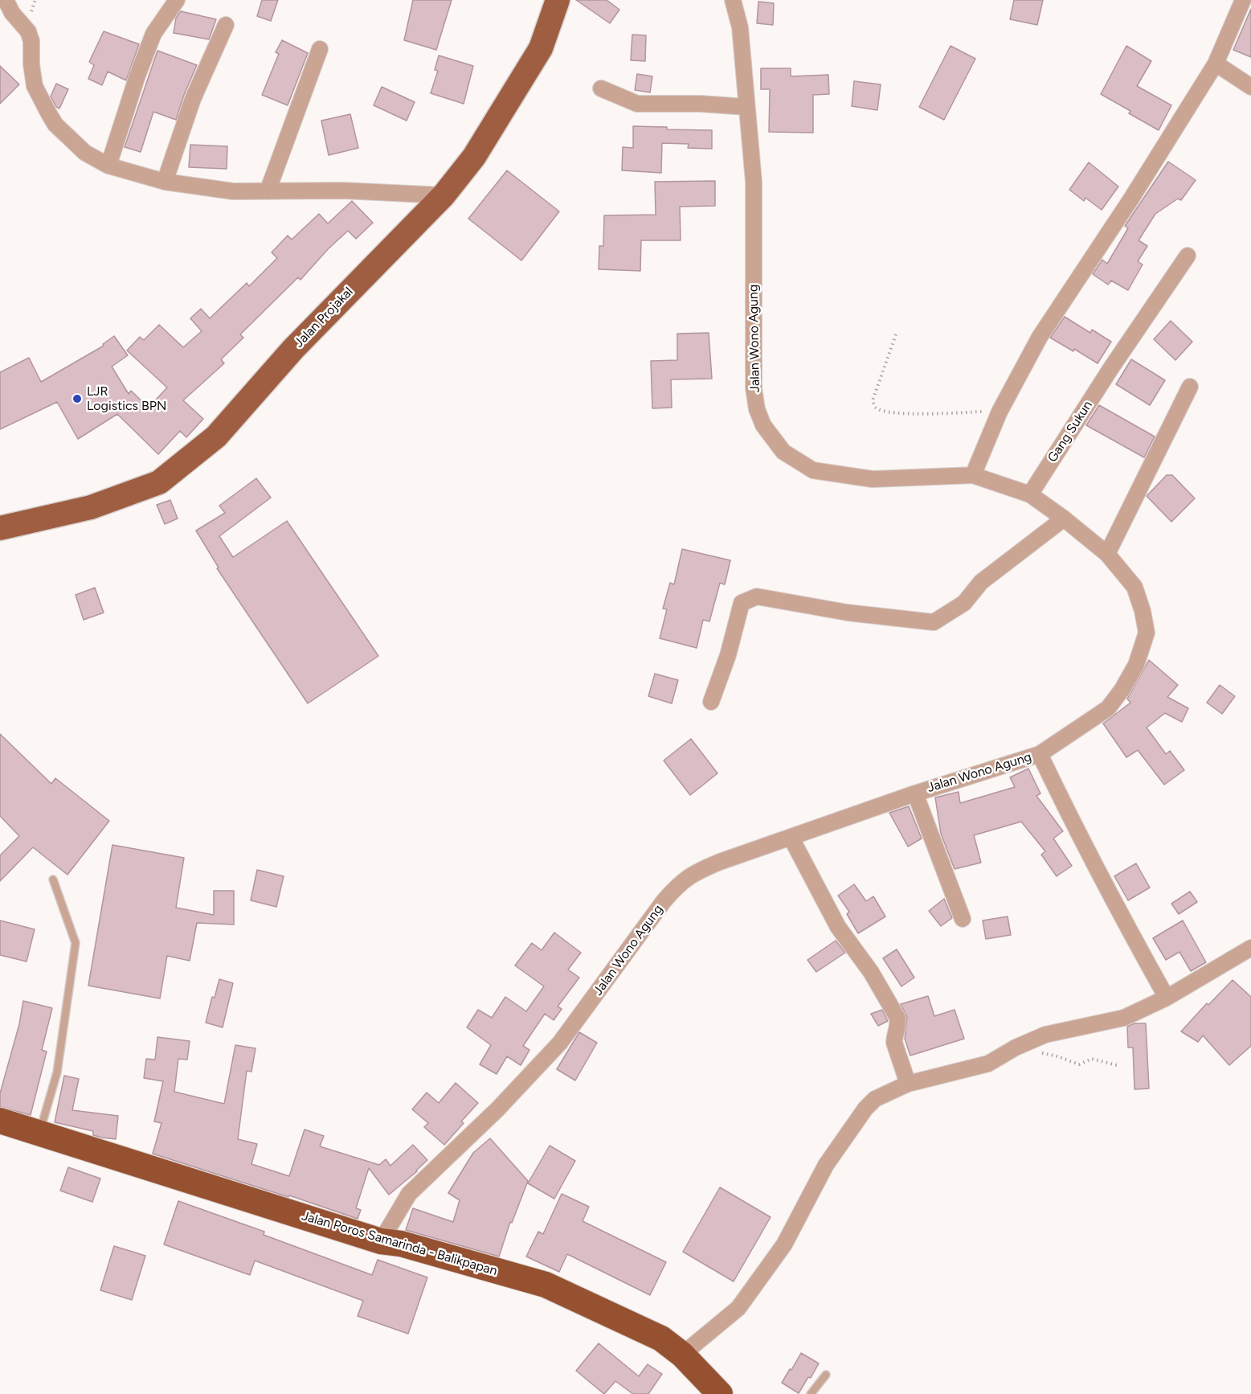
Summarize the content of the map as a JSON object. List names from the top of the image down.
{
  "streets": {
    "highway": ["Jalan Poros Samarinda - Balikpapan"],
    "main road": ["Jalan Projakal"],
    "street": ["Jalan Wono Agung", "Gang Sukun"]
  },
  "crossings": [
    ["Jalan Wono Agung", "Gang Sukun"],
    ["Jalan Wono Agung", "Jalan Poros Samarinda - Balikpapan"]
  ],
  "places": ["LJR Logistics BPN"]
}
